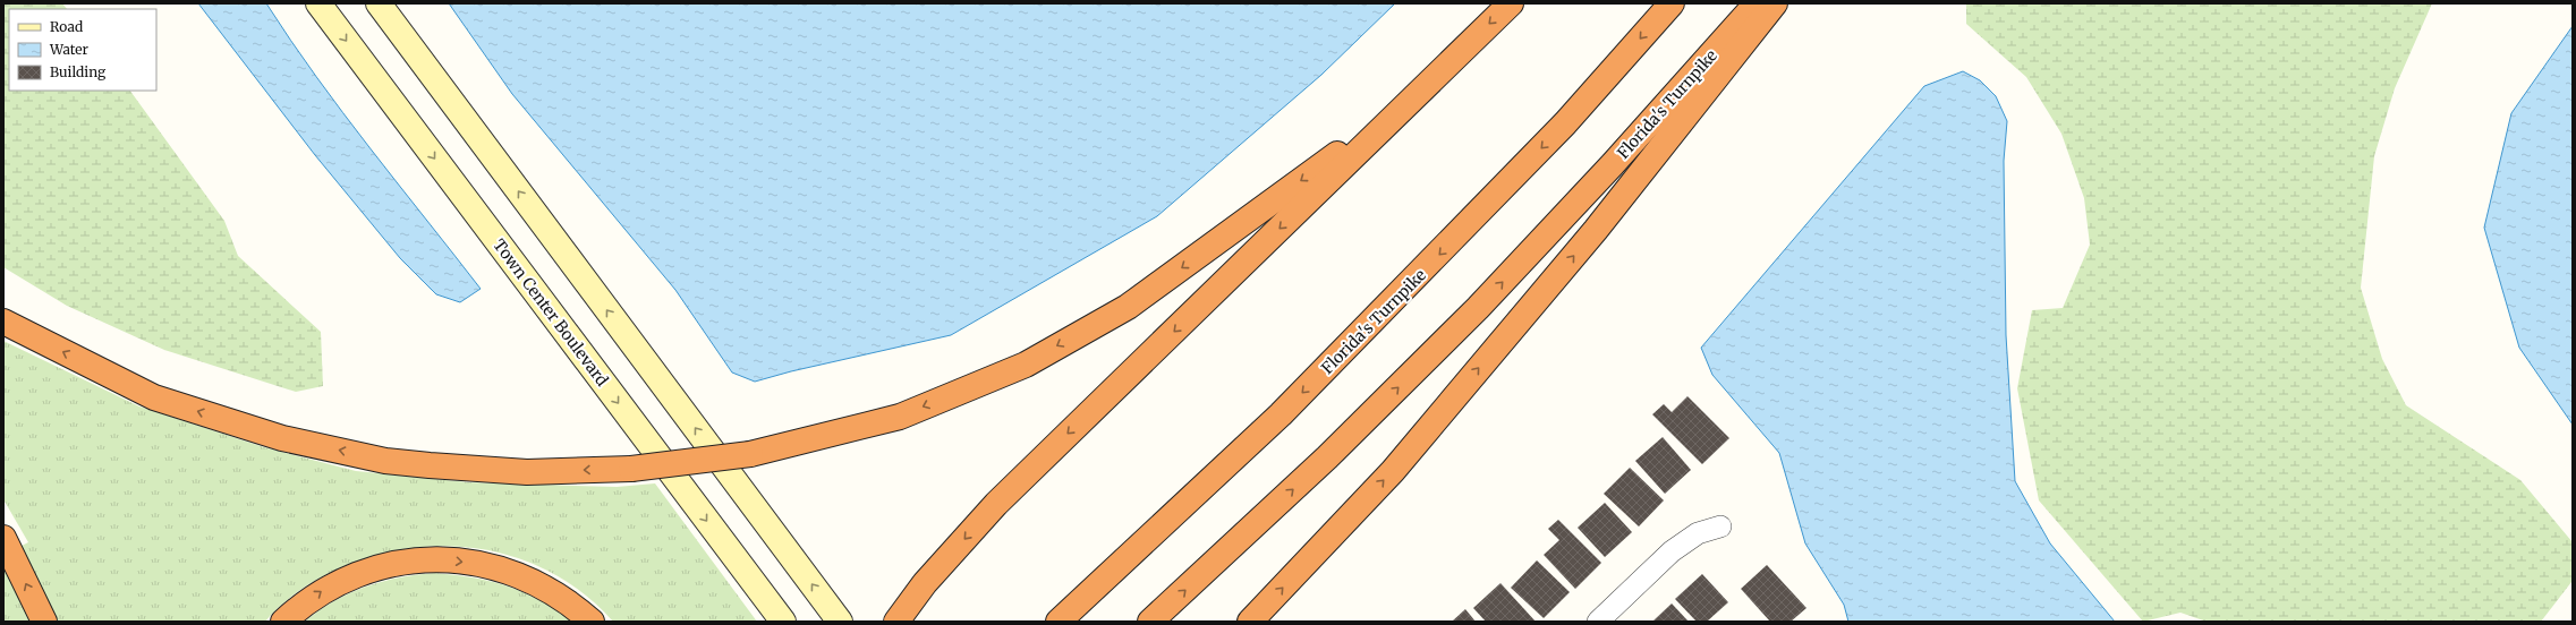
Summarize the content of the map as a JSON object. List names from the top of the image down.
{
  "streets": {
    "highway": ["Florida's Turnpike"],
    "main road": ["Town Center Boulevard"]
  },
  "legend": ["Road", "Water", "Building"]
}
